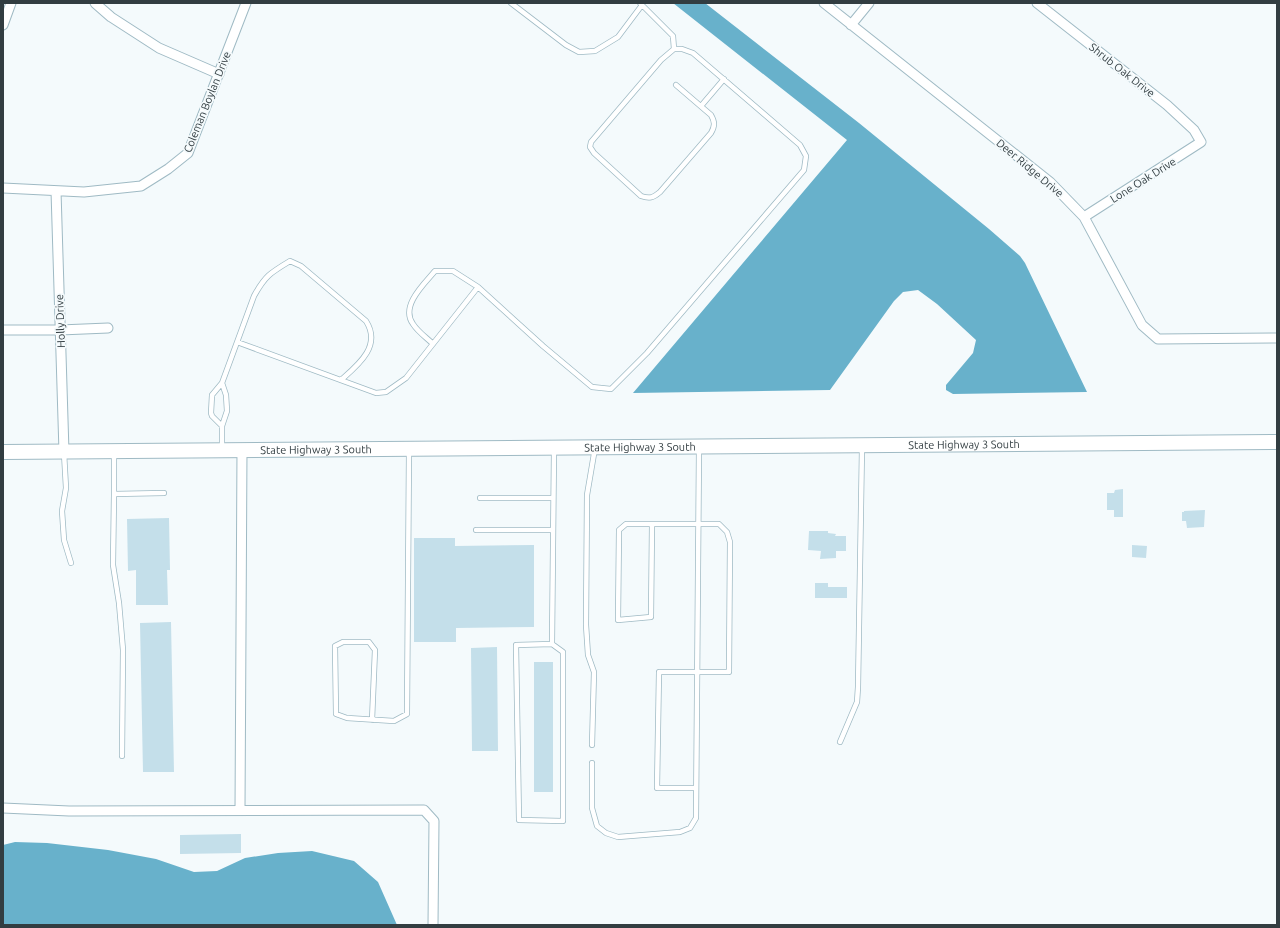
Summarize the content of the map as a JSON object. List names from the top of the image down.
{
  "streets": {
    "main road": ["State Highway 3 South"],
    "street": [
      "Shrub Oak Drive",
      "Coleman Boylan Drive",
      "Deer Ridge Drive",
      "Lone Oak Drive",
      "Holly Drive"
    ]
  },
  "crossings": [
    ["Shrub Oak Drive", "Lone Oak Drive"],
    ["Coleman Boylan Drive", "Holly Drive"],
    ["Deer Ridge Drive", "Lone Oak Drive"],
    ["Holly Drive", "State Highway 3 South"]
  ]
}
